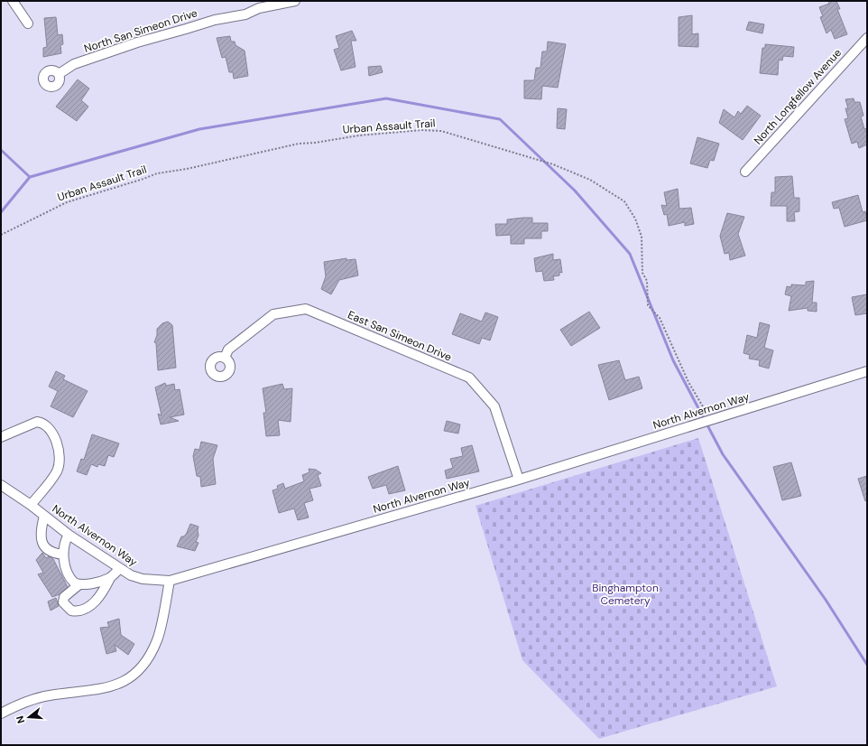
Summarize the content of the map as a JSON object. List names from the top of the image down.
{
  "streets": {
    "street": [
      "North San Simeon Drive",
      "North Longfellow Avenue",
      "East San Simeon Drive",
      "North Alvernon Way"
    ],
    "path": ["Urban Assault Trail"]
  },
  "crossings": [
    ["Urban Assault Trail", "North Alvernon Way"],
    ["East San Simeon Drive", "North Alvernon Way"]
  ],
  "parks": ["Binghampton Cemetery"],
  "north": "left"
}
